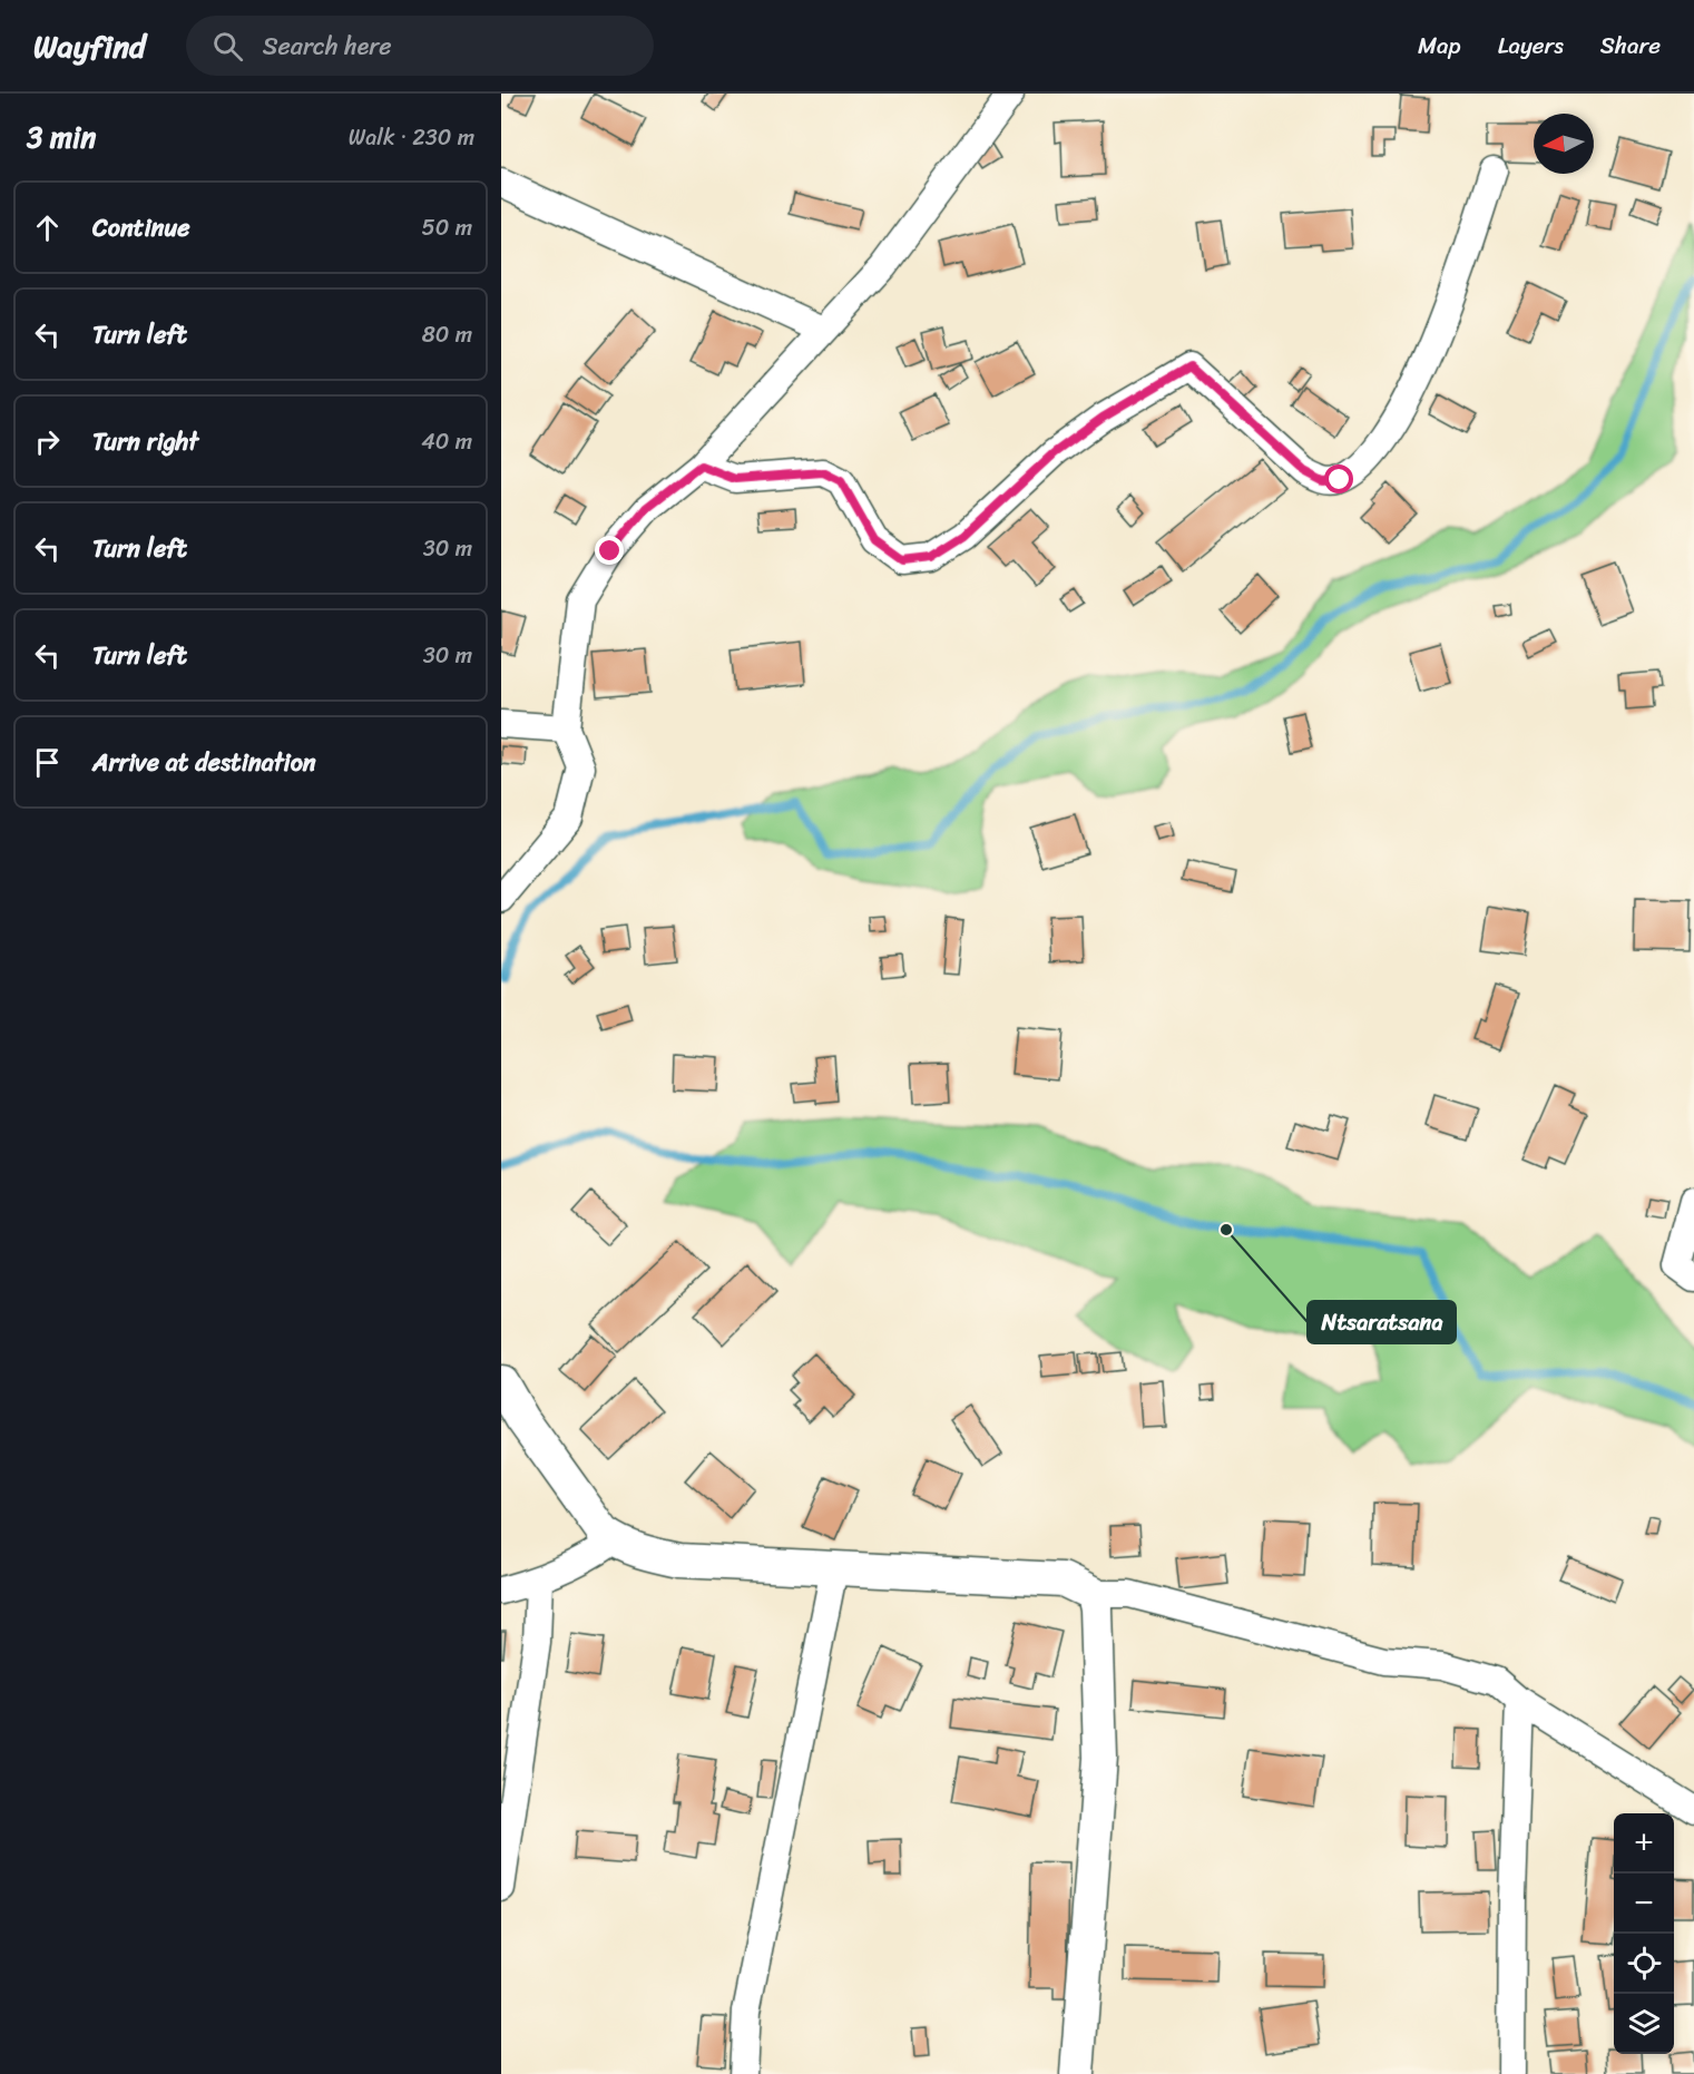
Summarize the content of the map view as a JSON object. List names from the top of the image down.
{
  "places": ["Ntsaratsana"],
  "north": "left",
  "page": {
    "header": "Wayfind",
    "search": "Search here",
    "nav": ["Map", "Layers", "Share"],
    "heading": ["3 min", "Walk · 230 m"],
    "list": [
      ["Continue", "50 m"],
      ["Turn left", "80 m"],
      ["Turn right", "40 m"],
      ["Turn left", "30 m"],
      ["Turn left", "30 m"],
      "Arrive at destination"
    ],
    "map_buttons": ["+", "−"]
  }
}
